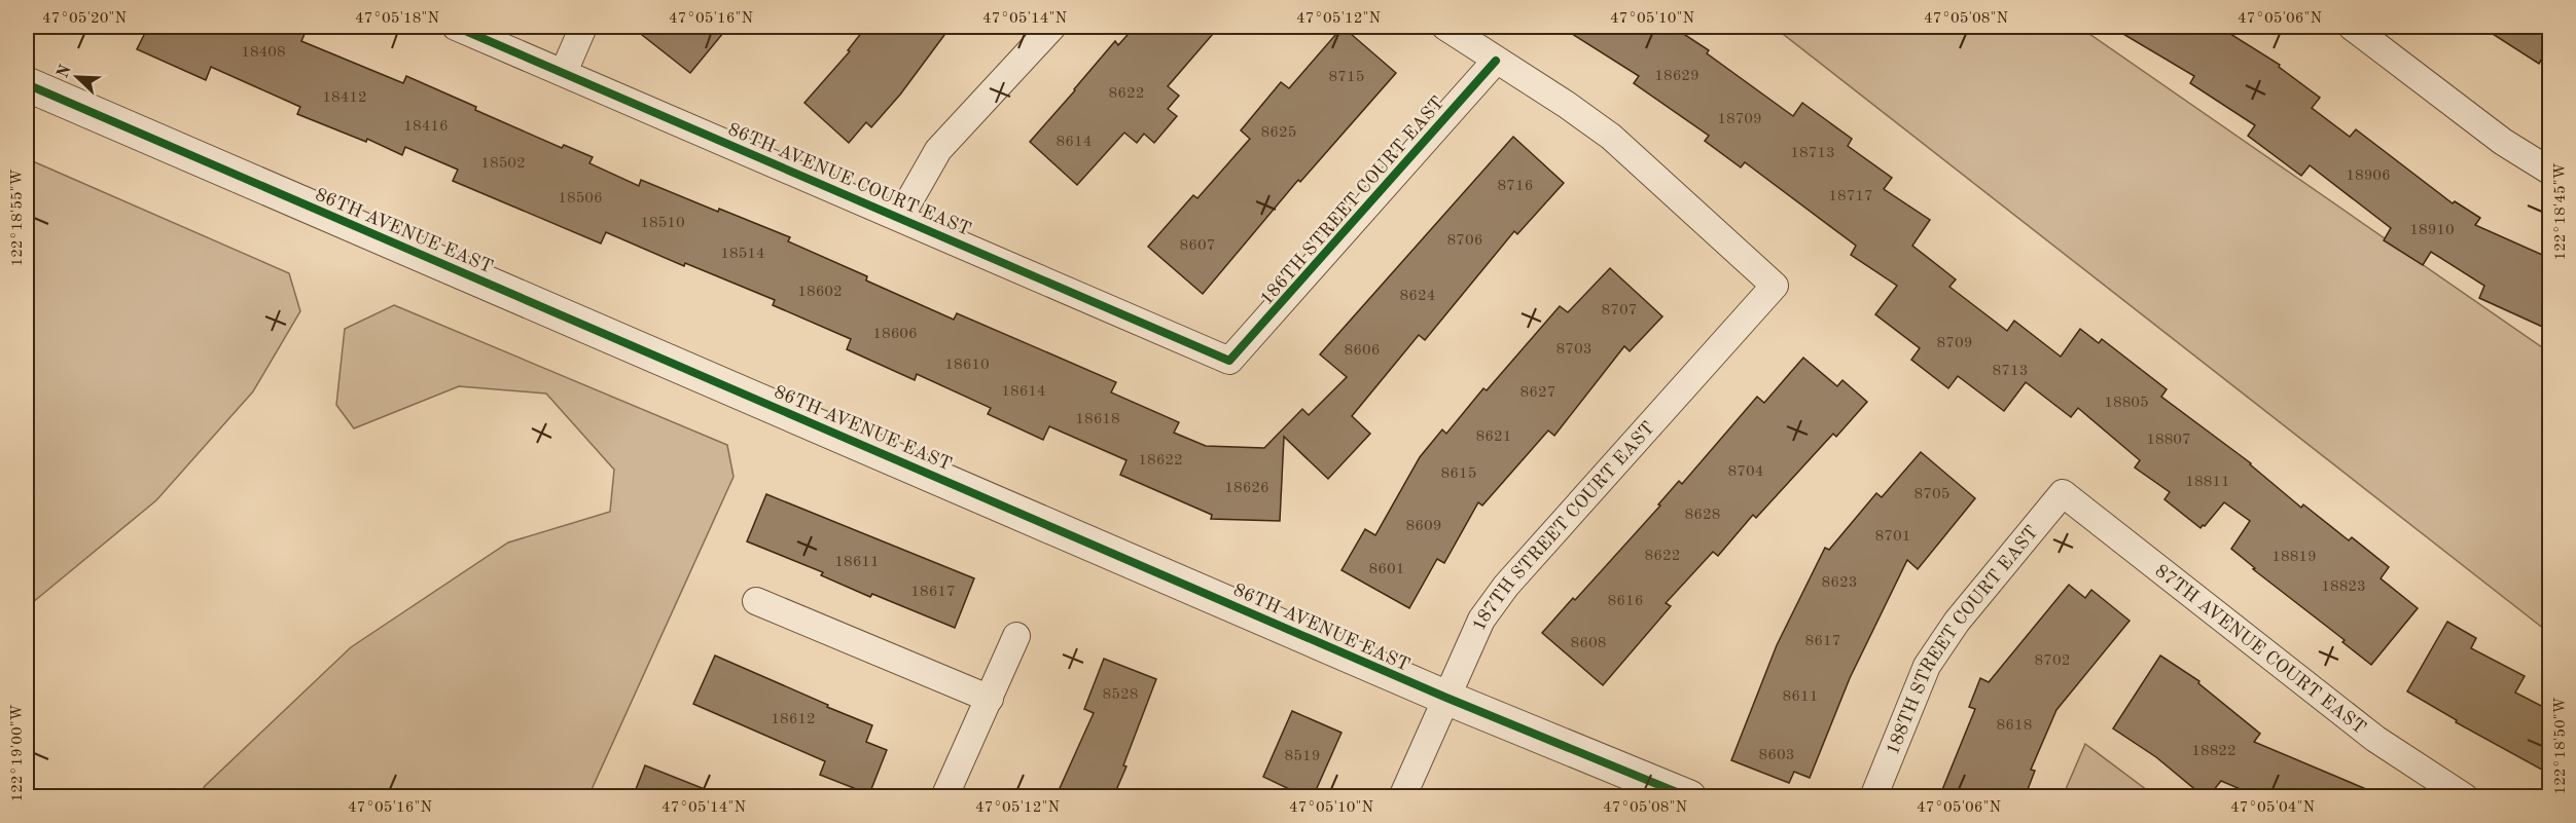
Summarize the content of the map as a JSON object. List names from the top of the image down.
{
  "streets": {
    "street": [
      "86TH AVENUE COURT EAST",
      "186TH STREET COURT EAST",
      "86TH AVENUE EAST",
      "187TH STREET COURT EAST",
      "188TH STREET COURT EAST",
      "87TH AVENUE COURT EAST"
    ]
  },
  "crossings": [
    ["86TH AVENUE COURT EAST", "186TH STREET COURT EAST"],
    ["186TH STREET COURT EAST", "187TH STREET COURT EAST"],
    ["86TH AVENUE EAST", "187TH STREET COURT EAST"],
    ["188TH STREET COURT EAST", "87TH AVENUE COURT EAST"]
  ],
  "house_numbers": [
    "18408",
    "18629",
    "8715",
    "8622",
    "18412",
    "18709",
    "18416",
    "8625",
    "8614",
    "18713",
    "18502",
    "18906",
    "8716",
    "18717",
    "18506",
    "18510",
    "18910",
    "8706",
    "8607",
    "18514",
    "18602",
    "8624",
    "8707",
    "18606",
    "8709",
    "8703",
    "8606",
    "18610",
    "8713",
    "18614",
    "8627",
    "18805",
    "18618",
    "8621",
    "18807",
    "18622",
    "8704",
    "8615",
    "18811",
    "18626",
    "8705",
    "8628",
    "8609",
    "8701",
    "8622",
    "18819",
    "18611",
    "8601",
    "8623",
    "18823",
    "18617",
    "8616",
    "8617",
    "8608",
    "8702",
    "8528",
    "8611",
    "18612",
    "8618",
    "18822",
    "8603",
    "8519"
  ],
  "north": "top left",
  "coordinates": [
    "47°05'20\"N",
    "47°05'18\"N",
    "47°05'16\"N",
    "47°05'14\"N",
    "47°05'12\"N",
    "47°05'10\"N",
    "47°05'08\"N",
    "47°05'06\"N",
    "122°18'45\"W",
    "122°18'55\"W",
    "122°18'50\"W",
    "122°19'00\"W",
    "47°05'04\"N"
  ]
}
